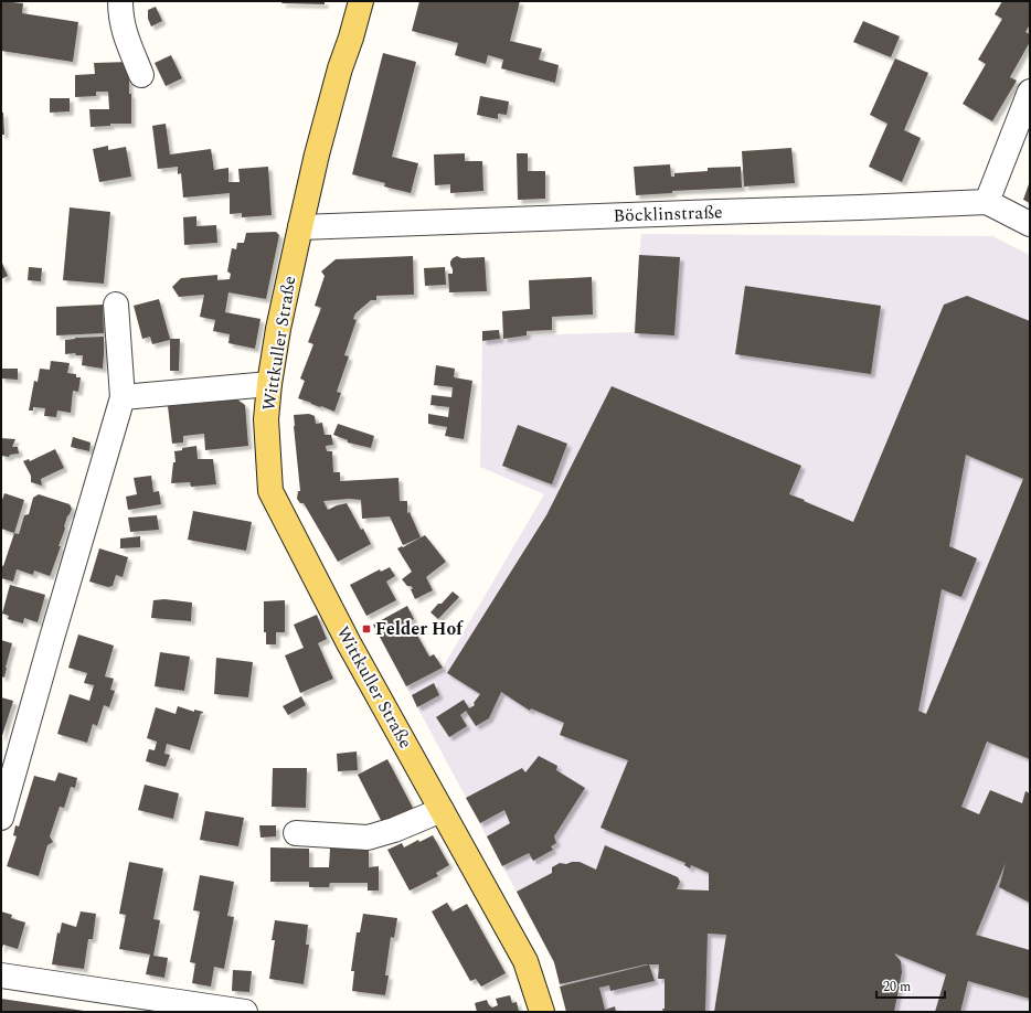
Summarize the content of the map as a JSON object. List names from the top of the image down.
{
  "streets": {
    "main road": ["Wittkuller Straße"],
    "street": ["Böcklinstraße"]
  },
  "crossings": [
    ["Böcklinstraße", "Wittkuller Straße"]
  ],
  "places": {
    "transit": ["Felder Hof"]
  },
  "scale_bar": "20 m"
}
